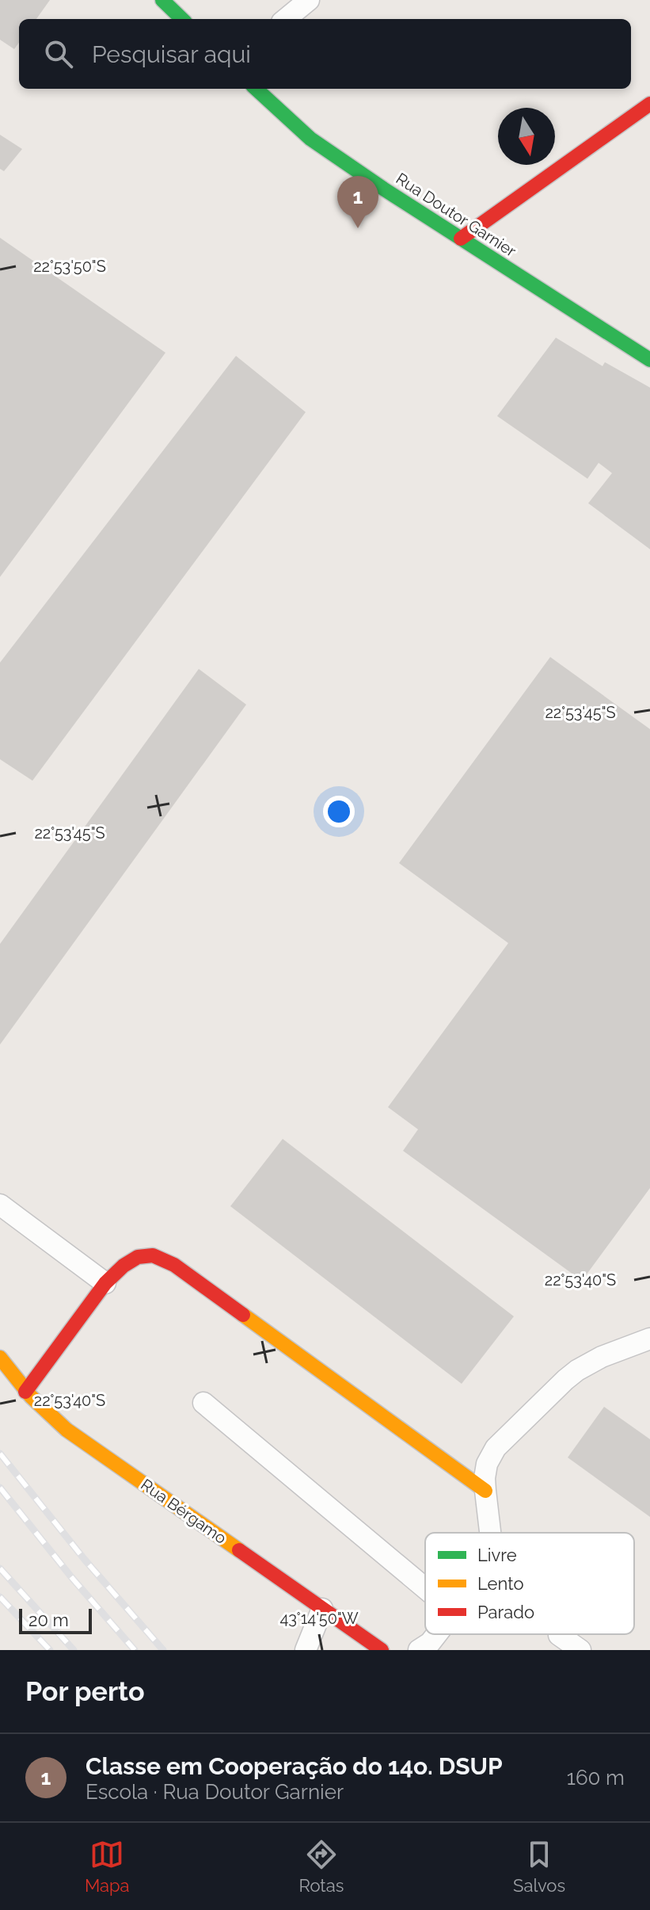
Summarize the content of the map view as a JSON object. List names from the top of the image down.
{
  "streets": {
    "street": ["Rua Doutor Garnier", "Rua Bérgamo"]
  },
  "legend": ["Livre", "Lento", "Parado"],
  "scale_bar": "20 m",
  "north": "bottom",
  "page": {
    "search": "Pesquisar aqui",
    "pins": "1",
    "scale": "20 m",
    "heading": "Por perto",
    "list": [
      {
        "mark": "1",
        "name": "Classe em Cooperação do 14o. DSUP",
        "note": "Escola · Rua Doutor Garnier",
        "value": "160 m"
      }
    ],
    "nav": ["Mapa", "Rotas", "Salvos"]
  },
  "coordinates": [
    "22°53'50\"S",
    "22°53'45\"S",
    "22°53'40\"S",
    "43°14'50\"W"
  ]
}
